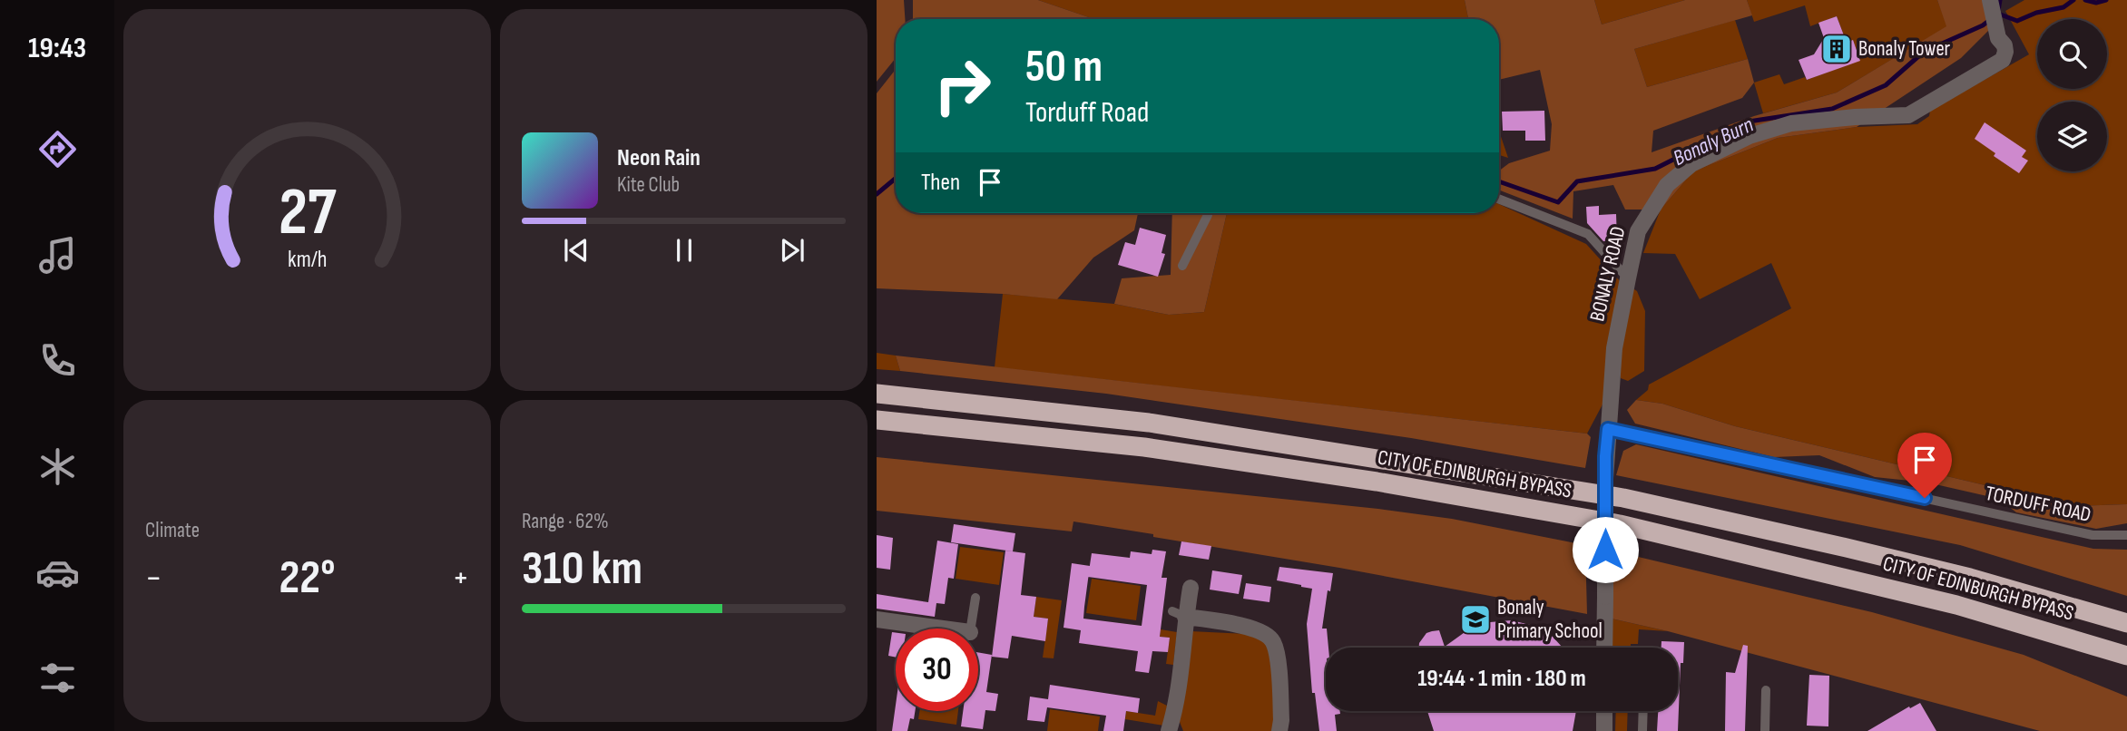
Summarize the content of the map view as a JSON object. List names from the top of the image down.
{
  "streets": {
    "highway": ["CITY OF EDINBURGH BYPASS"],
    "street": ["BONALY ROAD"],
    "lane": ["TORDUFF ROAD"]
  },
  "crossings": [
    ["BONALY ROAD", "TORDUFF ROAD"]
  ],
  "water": ["Bonaly Burn"],
  "places": {
    "building": ["Bonaly Tower"],
    "school or university": ["Bonaly Primary School"]
  },
  "page": {
    "tabs": "19:43",
    "turn": ["50 m", "Torduff Road"],
    "song": ["Neon Rain", "Kite Club"],
    "then": "Then",
    "tile": [
      "Climate",
      ["Range · 62%", "310 km"]
    ],
    "heat": ["−", "22°", "+"],
    "limit": "30",
    "trip": "19:44 · 1 min · 180 m",
    "gauge": ["27", "km/h"]
  }
}
